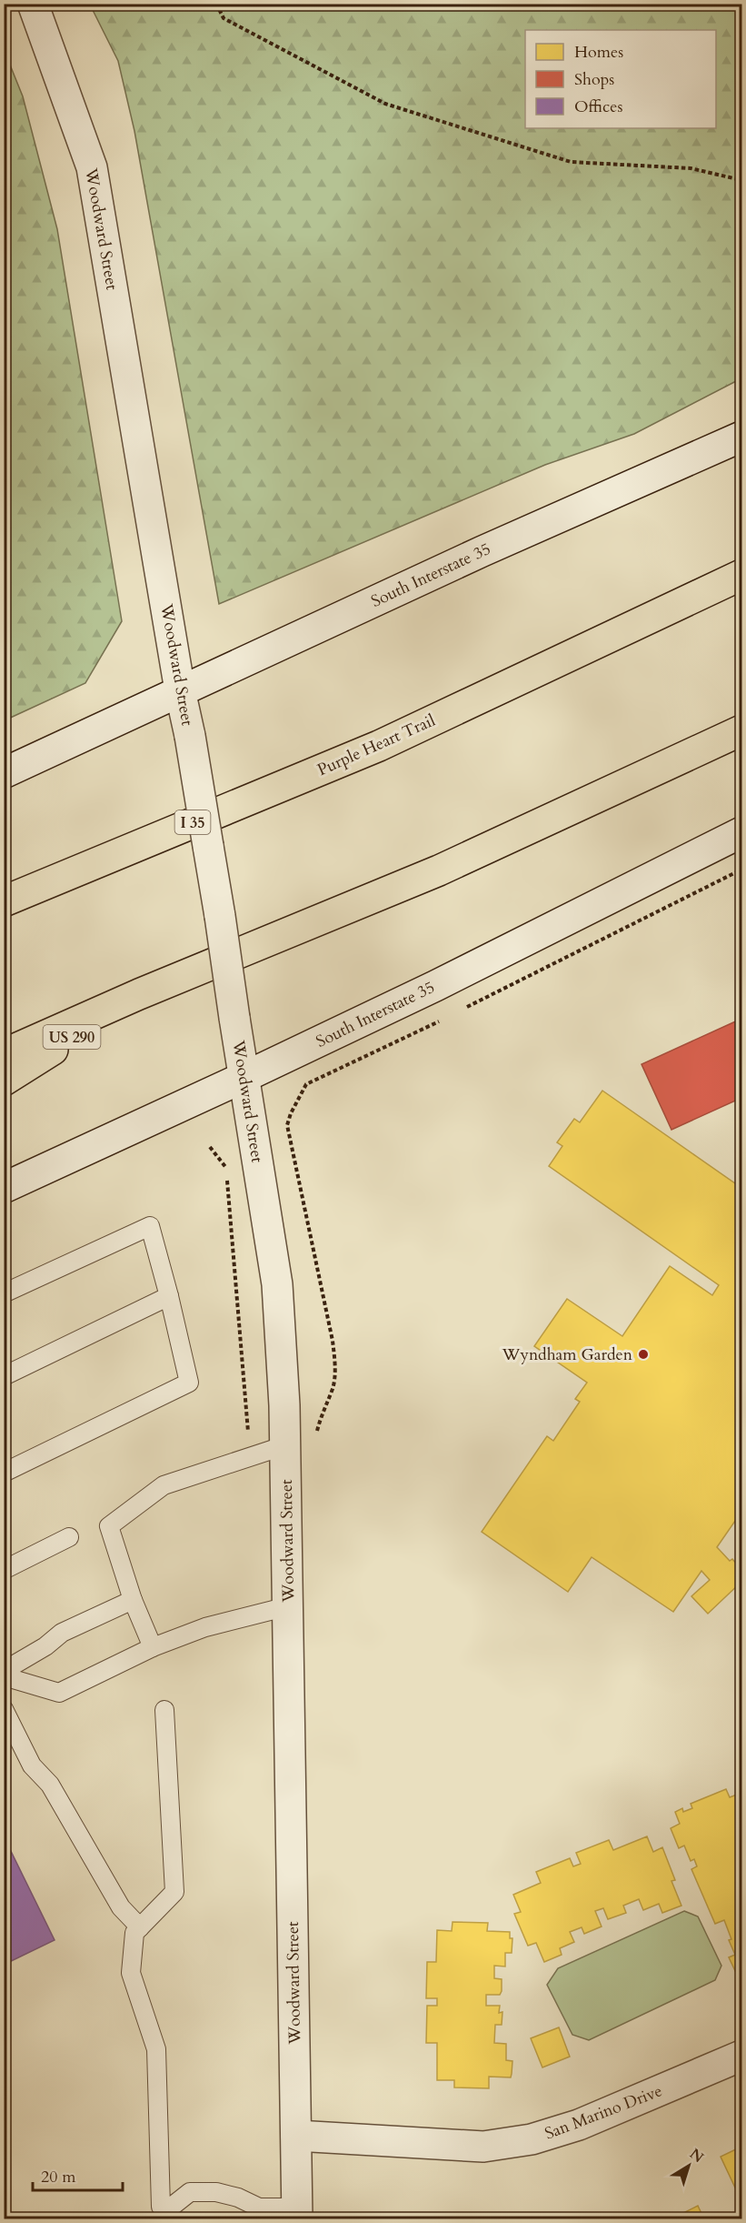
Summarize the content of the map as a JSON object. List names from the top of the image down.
{
  "streets": {
    "highway": ["Purple Heart Trail", "I 35", "US 290"],
    "street": ["Woodward Street", "South Interstate 35", "San Marino Drive"]
  },
  "crossings": [
    ["Woodward Street", "South Interstate 35"],
    ["Woodward Street", "San Marino Drive"]
  ],
  "places": ["Wyndham Garden"],
  "legend": ["Homes", "Shops", "Offices"],
  "scale_bar": "20 m",
  "north": "top right"
}
